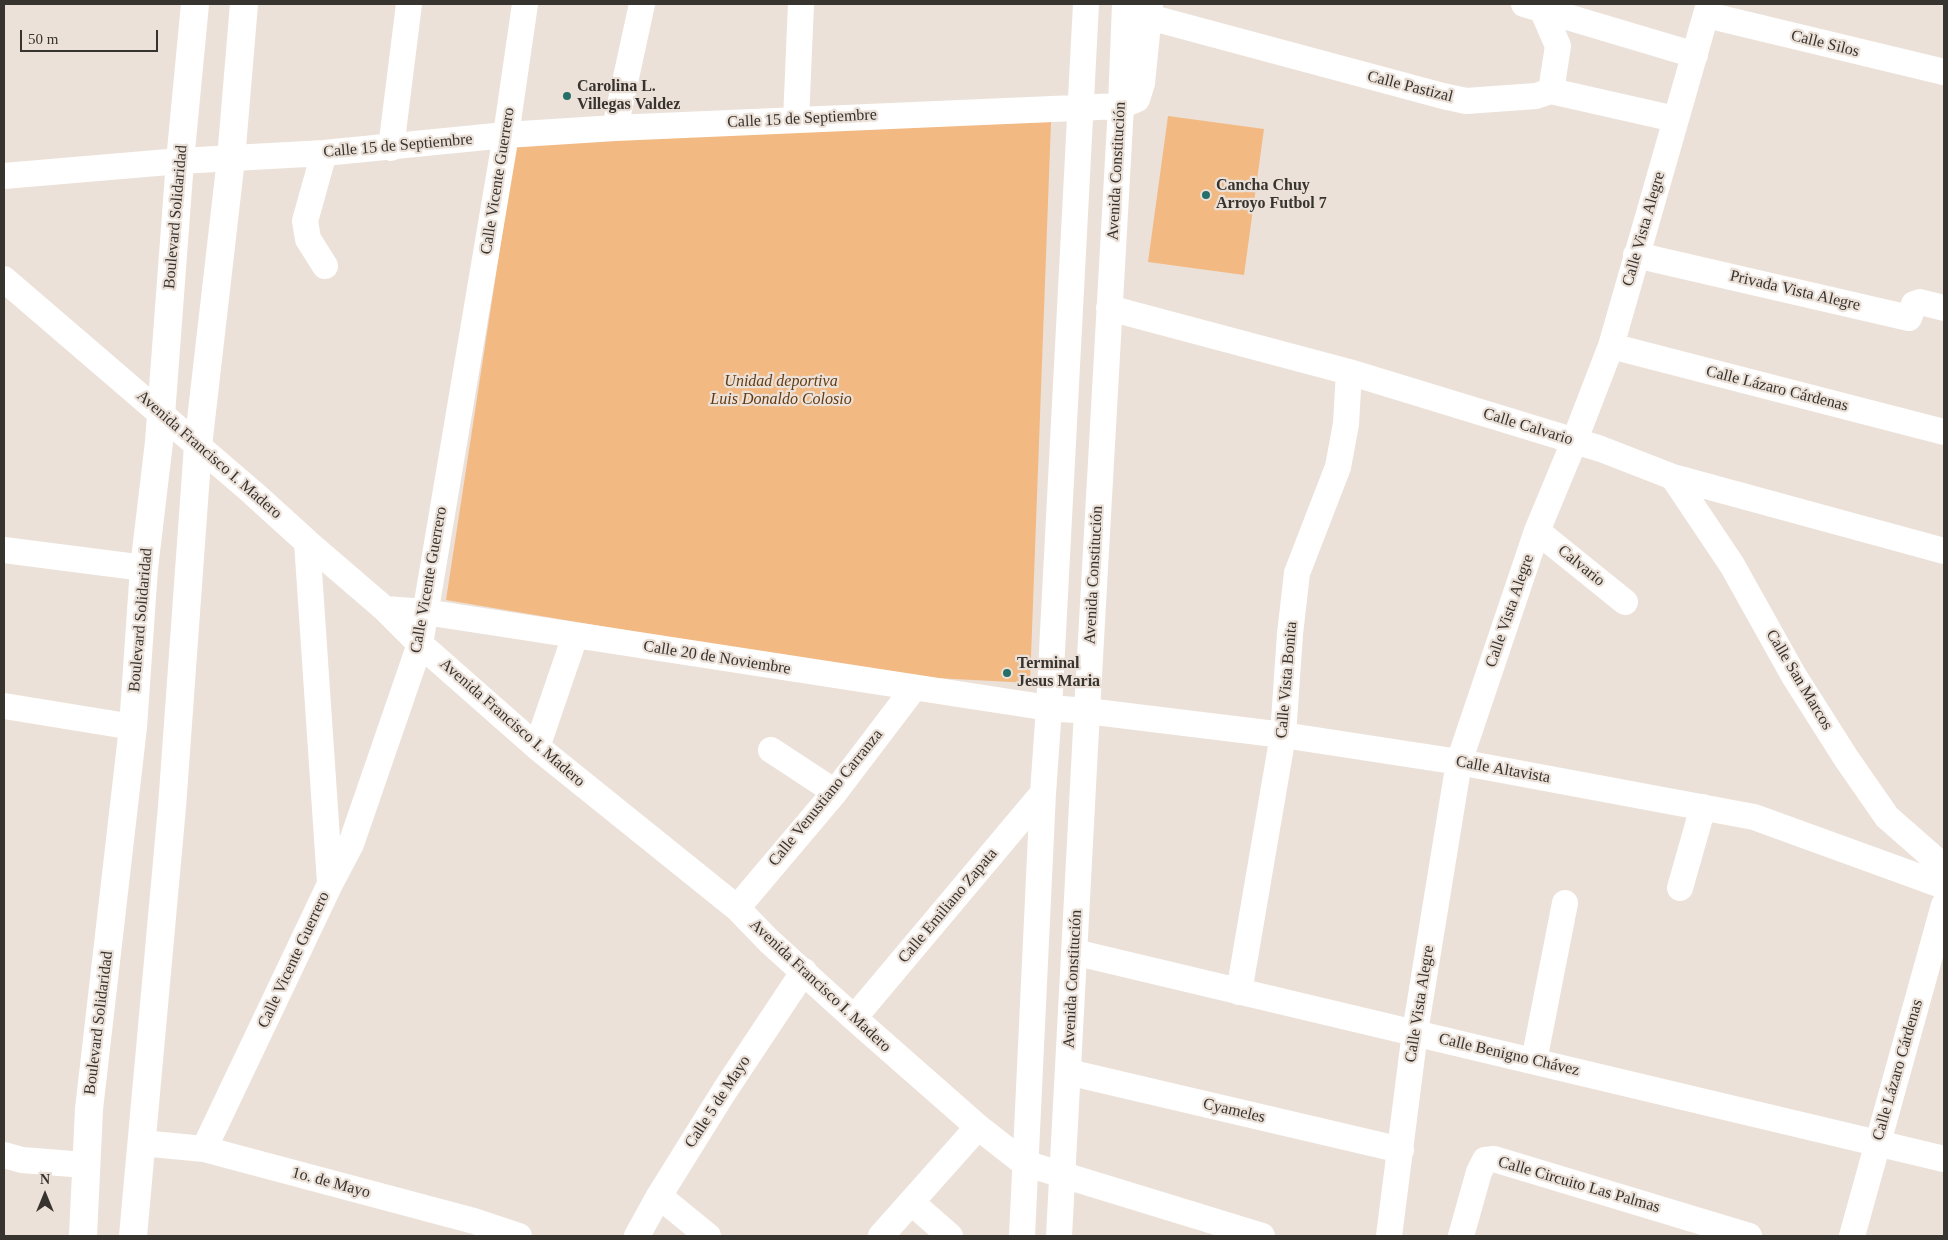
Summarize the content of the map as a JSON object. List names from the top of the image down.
{
  "streets": {
    "main road": ["Boulevard Solidaridad"],
    "street": [
      "Calle Silos",
      "Calle Pastizal",
      "Calle 15 de Septiembre",
      "Avenida Constitución",
      "Calle Vicente Guerrero",
      "Calle Vista Alegre",
      "Privada Vista Alegre",
      "Calle Lázaro Cárdenas",
      "Calle Calvario",
      "Avenida Francisco I. Madero",
      "Calvario",
      "Calle 20 de Noviembre",
      "Calle Vista Bonita",
      "Calle San Marcos",
      "Calle Altavista",
      "Calle Venustiano Carranza",
      "Calle Emiliano Zapata",
      "Calle Benigno Chávez",
      "Calle 5 de Mayo",
      "Cyameles",
      "1o. de Mayo",
      "Calle Circuito Las Palmas"
    ]
  },
  "crossings": [
    ["Calle Silos", "Calle Vista Alegre"],
    ["Calle Pastizal", "Calle Vista Alegre"],
    ["Calle 15 de Septiembre", "Avenida Constitución"],
    ["Calle 15 de Septiembre", "Calle Vicente Guerrero"],
    ["Calle 15 de Septiembre", "Boulevard Solidaridad"],
    ["Avenida Constitución", "Calle Calvario"],
    ["Avenida Constitución", "Calle Altavista"],
    ["Avenida Constitución", "Calle Benigno Chávez"],
    ["Avenida Constitución", "Cyameles"],
    ["Calle Vicente Guerrero", "Avenida Francisco I. Madero"],
    ["Calle Vicente Guerrero", "Calle 20 de Noviembre"],
    ["Calle Vicente Guerrero", "1o. de Mayo"],
    ["Boulevard Solidaridad", "Avenida Francisco I. Madero"],
    ["Calle Vista Alegre", "Privada Vista Alegre"],
    ["Calle Vista Alegre", "Calle Lázaro Cárdenas"],
    ["Calle Vista Alegre", "Calle Calvario"],
    ["Calle Vista Alegre", "Calvario"],
    ["Calle Vista Alegre", "Calle Altavista"],
    ["Calle Vista Alegre", "Calle Benigno Chávez"],
    ["Calle Vista Alegre", "Cyameles"],
    ["Calle Lázaro Cárdenas", "Calle Benigno Chávez"],
    ["Calle Calvario", "Calle Vista Bonita"],
    ["Calle Calvario", "Calle San Marcos"],
    ["Avenida Francisco I. Madero", "Calle 20 de Noviembre"],
    ["Avenida Francisco I. Madero", "Calle Venustiano Carranza"],
    ["Avenida Francisco I. Madero", "Calle Emiliano Zapata"],
    ["Avenida Francisco I. Madero", "Calle 5 de Mayo"],
    ["Calle 20 de Noviembre", "Calle Altavista"],
    ["Calle 20 de Noviembre", "Calle Venustiano Carranza"],
    ["Calle Vista Bonita", "Calle Altavista"],
    ["Calle Vista Bonita", "Calle Benigno Chávez"]
  ],
  "parks": ["Unidad deportiva Luis Donaldo Colosio"],
  "places": ["Carolina L. Villegas Valdez", "Cancha Chuy Arroyo Futbol 7", "Terminal Jesus Maria"],
  "scale_bar": "50 m",
  "north": "top"
}
